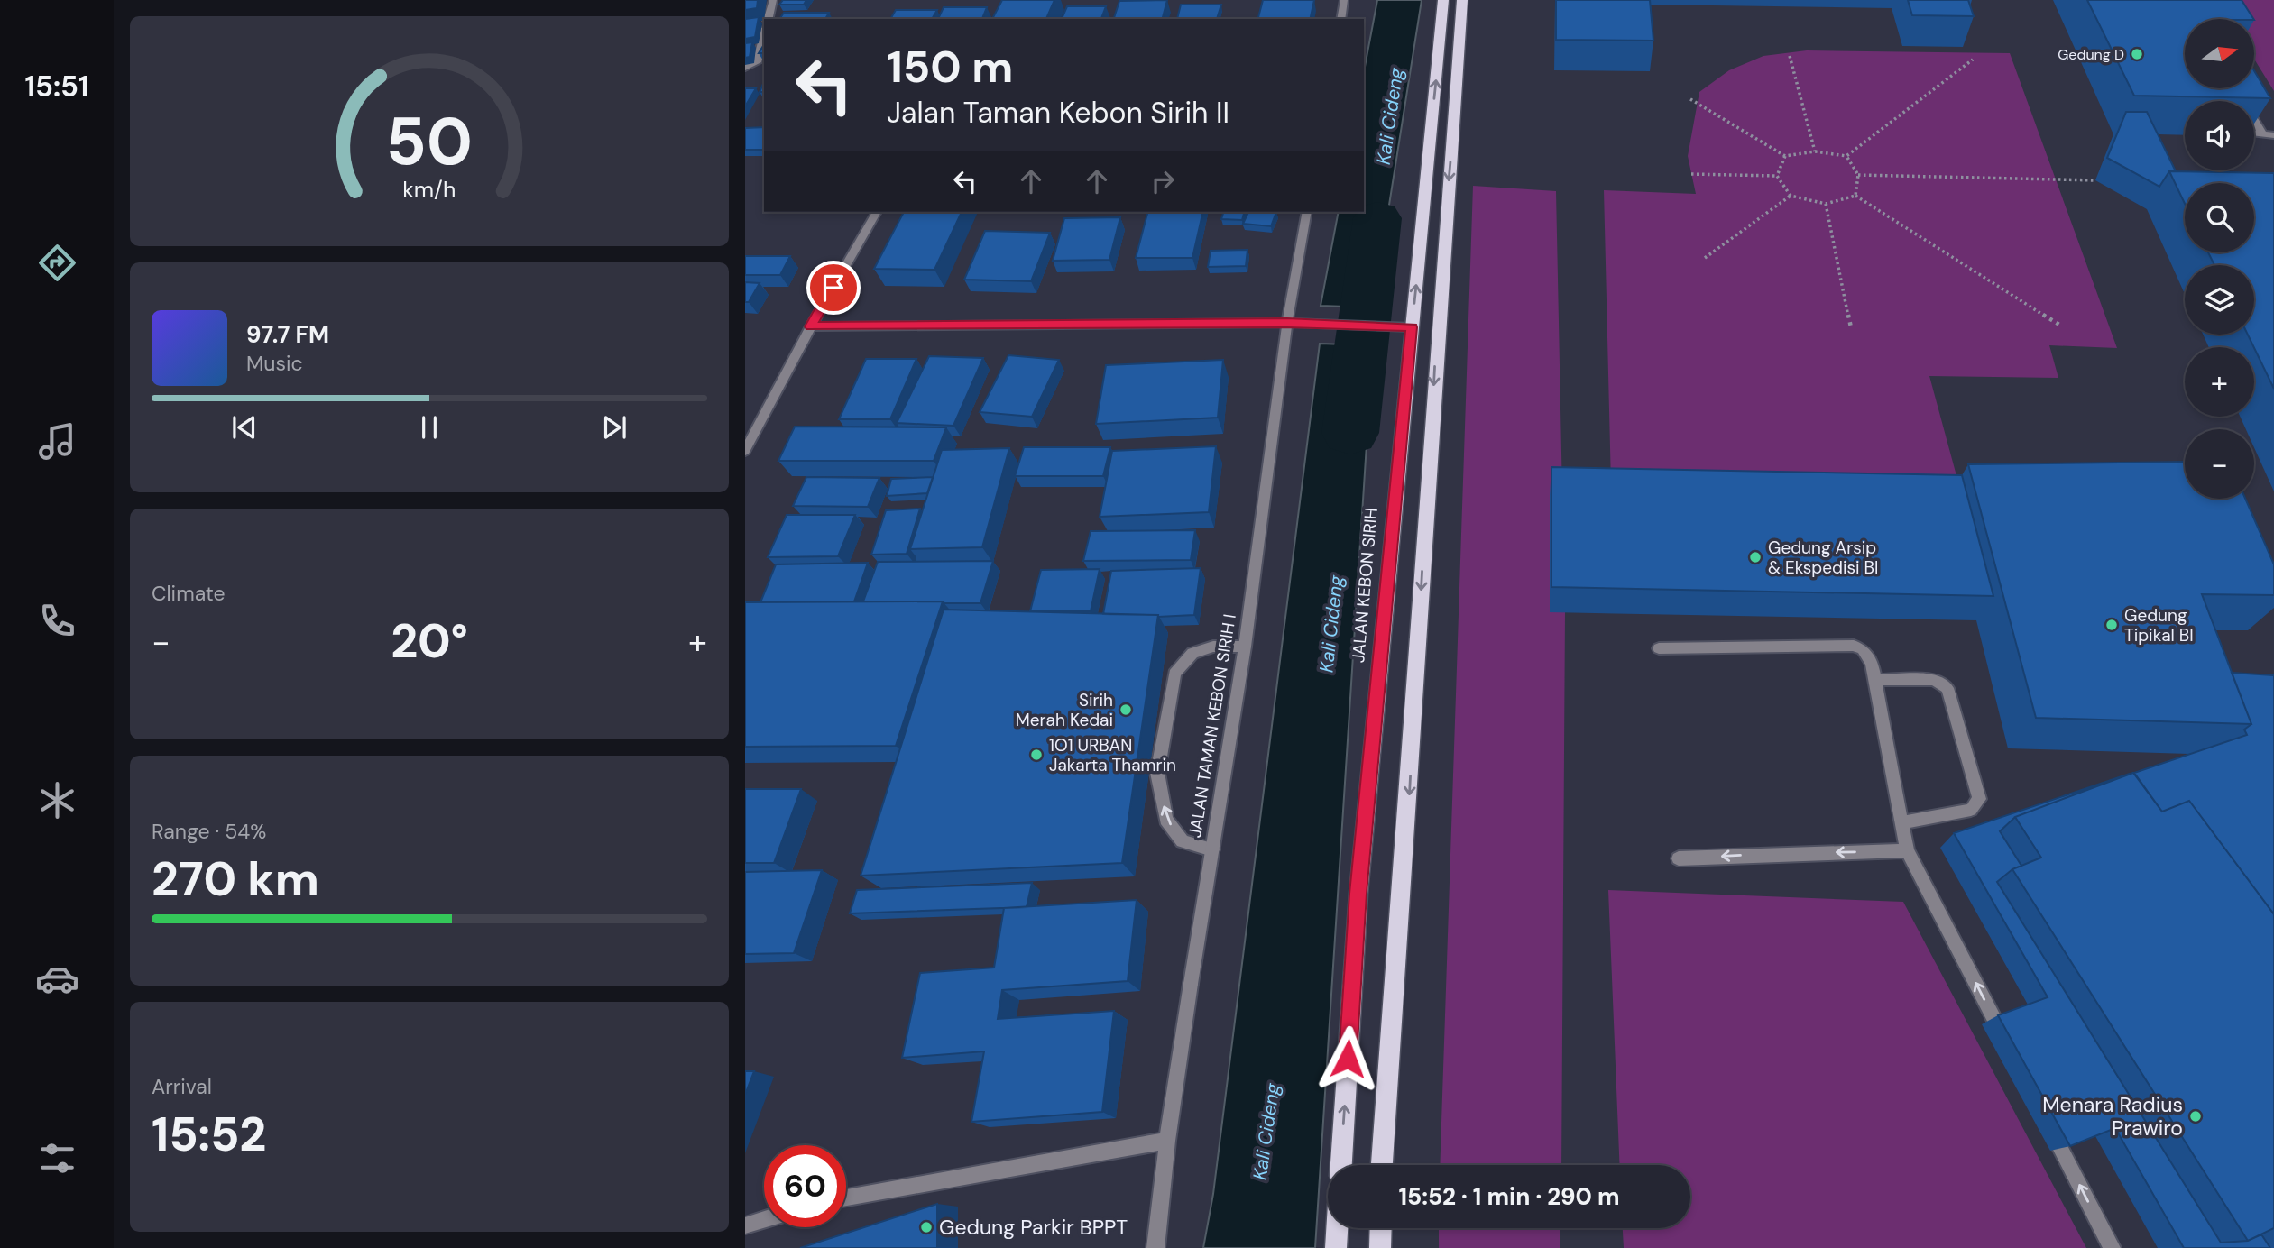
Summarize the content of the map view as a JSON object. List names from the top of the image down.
{
  "streets": {
    "main road": ["JALAN KEBON SIRIH"],
    "street": ["JALAN TAMAN KEBON SIRIH I"]
  },
  "water": ["Kali Cideng"],
  "places": [
    "Gedung D",
    "Gedung Arsip & Ekspedisi BI",
    "Gedung Tipikal BI",
    "Sirih Merah Kedai",
    "1O1 URBAN Jakarta Thamrin",
    "Menara Radius Prawiro",
    "Gedung Parkir BPPT"
  ],
  "north": "right",
  "page": {
    "tabs": "15:51",
    "map_buttons": ["+", "−"],
    "turn": ["150 m", "Jalan Taman Kebon Sirih II"],
    "song": ["97.7 FM", "Music"],
    "tile": [
      "Climate",
      ["Range · 54%", "270 km"],
      ["Arrival", "15:52"]
    ],
    "heat": ["−", "20°", "+"],
    "limit": "60",
    "trip": "15:52 · 1 min · 290 m",
    "gauge": ["50", "km/h"]
  }
}
